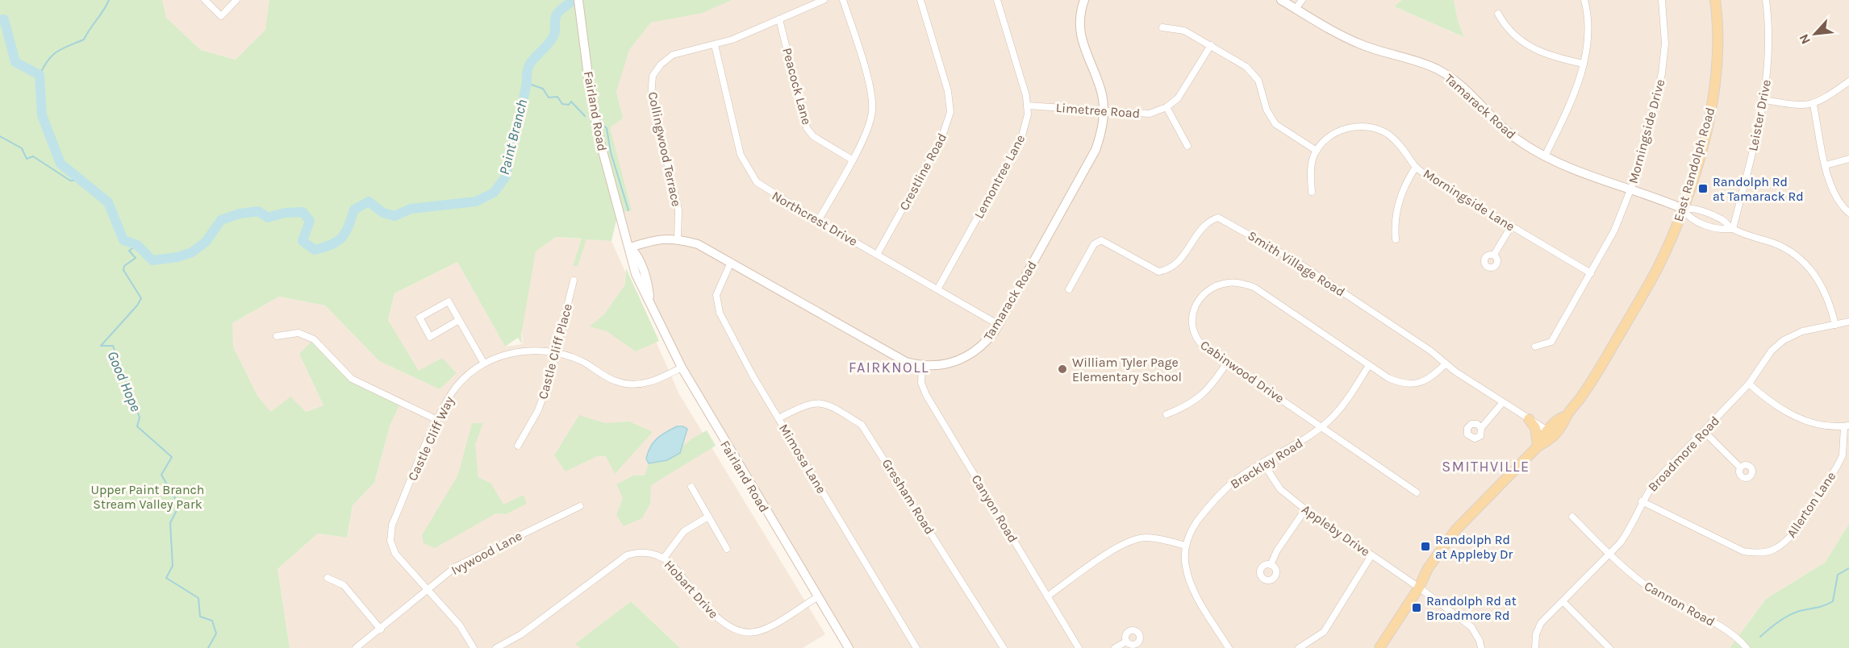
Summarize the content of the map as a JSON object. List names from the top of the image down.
{
  "streets": {
    "main road": ["East Randolph Road"],
    "street": [
      "Peacock Lane",
      "Tamarack Road",
      "Limetree Road",
      "Fairland Road",
      "Leister Drive",
      "Morningside Drive",
      "Collingwood Terrace",
      "Crestline Road",
      "Lemontree Lane",
      "Morningside Lane",
      "Northcrest Drive",
      "Smith Village Road",
      "Castle Cliff Place",
      "Cabinwood Drive",
      "Castle Cliff Way",
      "Broadmore Road",
      "Mimosa Lane",
      "Brackley Road",
      "Gresham Road",
      "Allerton Lane",
      "Canyon Road",
      "Appleby Drive",
      "Ivywood Lane",
      "Hobart Drive",
      "Cannon Road"
    ]
  },
  "crossings": [
    ["Peacock Lane", "Collingwood Terrace"],
    ["Tamarack Road", "Limetree Road"],
    ["Tamarack Road", "Fairland Road"],
    ["Tamarack Road", "Leister Drive"],
    ["Tamarack Road", "Morningside Drive"],
    ["Tamarack Road", "Collingwood Terrace"],
    ["Tamarack Road", "East Randolph Road"],
    ["Tamarack Road", "Northcrest Drive"],
    ["Tamarack Road", "Broadmore Road"],
    ["Tamarack Road", "Mimosa Lane"],
    ["Tamarack Road", "Canyon Road"],
    ["Limetree Road", "Lemontree Lane"],
    ["Fairland Road", "Castle Cliff Way"],
    ["Fairland Road", "Hobart Drive"],
    ["Morningside Drive", "Morningside Lane"],
    ["Collingwood Terrace", "Northcrest Drive"],
    ["East Randolph Road", "Smith Village Road"],
    ["East Randolph Road", "Appleby Drive"],
    ["Crestline Road", "Northcrest Drive"],
    ["Lemontree Lane", "Northcrest Drive"],
    ["Smith Village Road", "Cabinwood Drive"],
    ["Castle Cliff Place", "Castle Cliff Way"],
    ["Cabinwood Drive", "Brackley Road"],
    ["Castle Cliff Way", "Ivywood Lane"],
    ["Broadmore Road", "Allerton Lane"],
    ["Broadmore Road", "Cannon Road"],
    ["Mimosa Lane", "Gresham Road"],
    ["Brackley Road", "Appleby Drive"]
  ],
  "districts": ["FAIRKNOLL", "SMITHVILLE"],
  "water": ["Paint Branch", "Good Hope"],
  "parks": ["Upper Paint Branch Stream Valley Park"],
  "places": {
    "transit": ["Randolph Rd at Tamarack Rd", "Randolph Rd at Appleby Dr", "Randolph Rd at Broadmore Rd"],
    "other": ["William Tyler Page Elementary School"]
  },
  "north": "bottom left"
}
